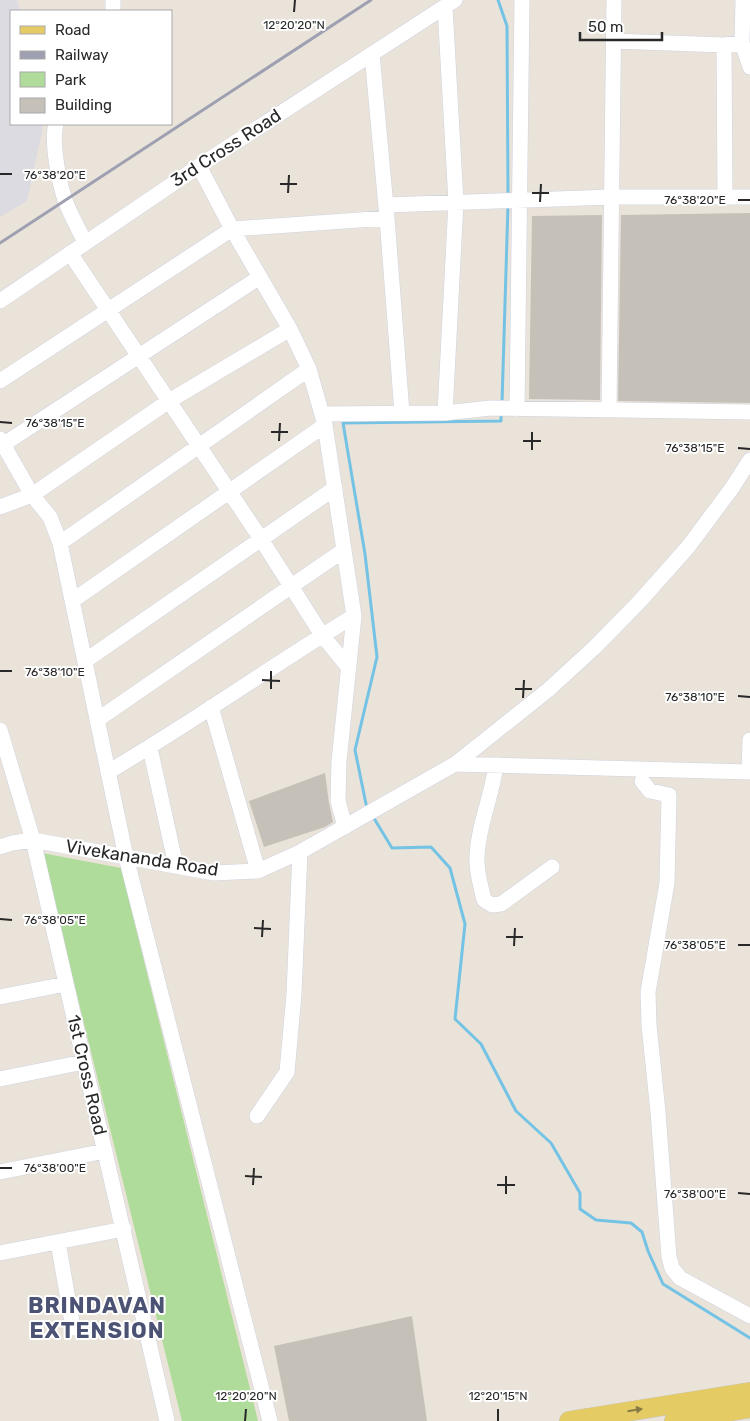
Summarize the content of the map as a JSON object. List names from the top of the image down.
{
  "streets": {
    "street": ["3rd Cross Road", "Vivekananda Road", "1st Cross Road"]
  },
  "crossings": [
    ["Vivekananda Road", "1st Cross Road"]
  ],
  "districts": ["BRINDAVAN EXTENSION"],
  "legend": [
    "Road",
    "Railway",
    "Park",
    "Building"
  ],
  "scale_bar": "50 m",
  "coordinates": [
    "12°20'20\"N",
    "76°38'20\"E",
    "76°38'15\"E",
    "76°38'10\"E",
    "76°38'05\"E",
    "76°38'00\"E",
    "12°20'15\"N"
  ]
}
